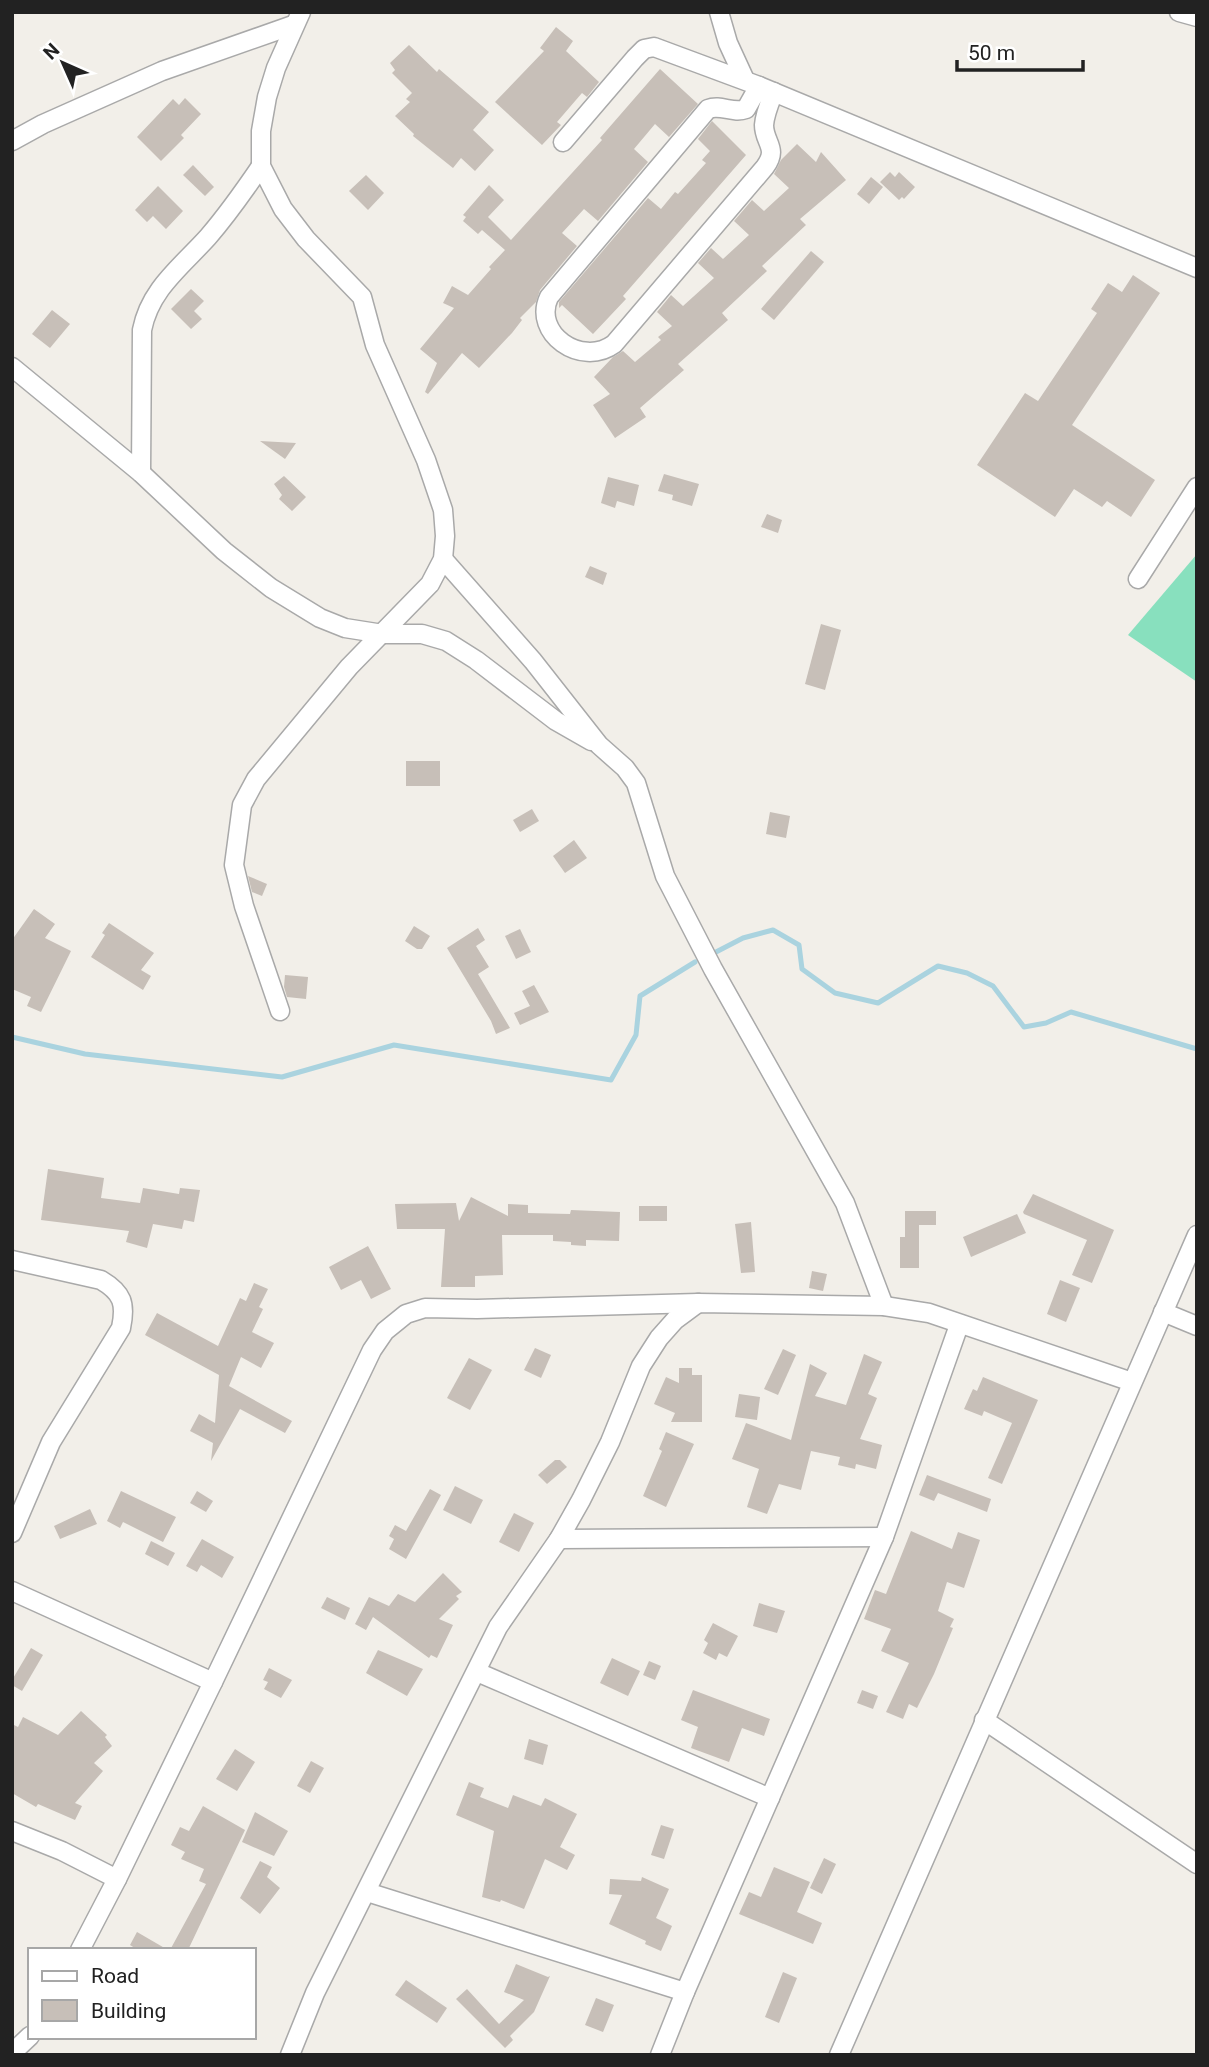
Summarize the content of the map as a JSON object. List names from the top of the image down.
{
  "legend": ["Road", "Building"],
  "scale_bar": "50 m",
  "north": "top left"
}
